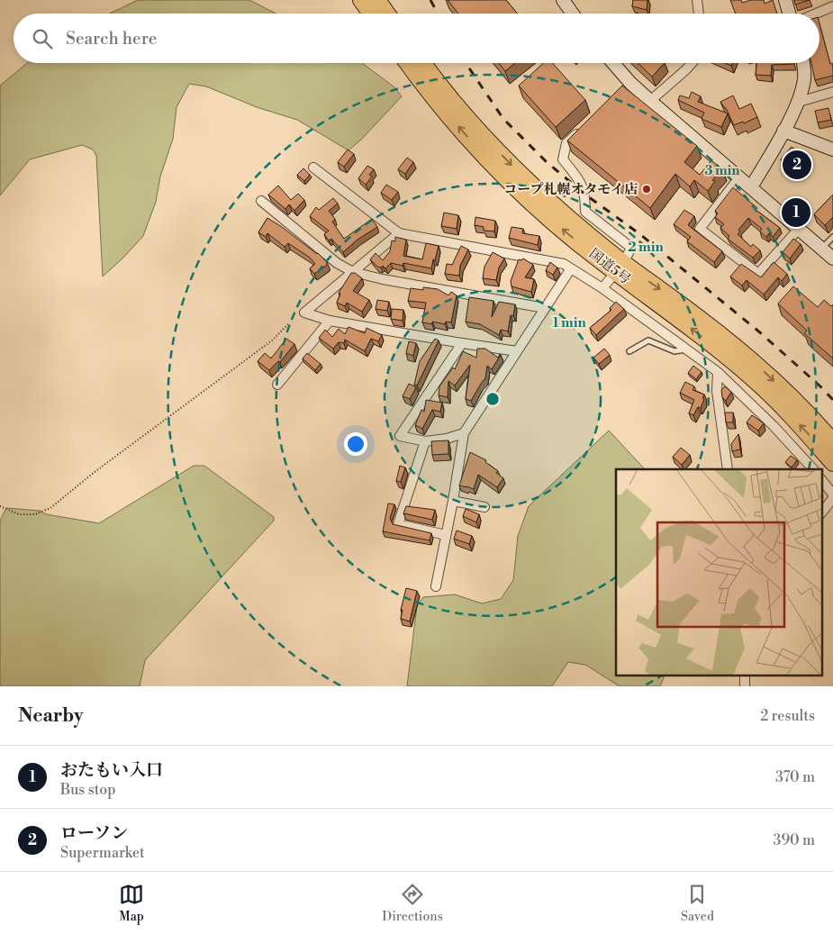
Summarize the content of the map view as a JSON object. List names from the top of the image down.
{
  "streets": {
    "highway": ["国道5号"]
  },
  "places": ["コープ札幌オタモイ店"],
  "page": {
    "search": "Search here",
    "pins": ["2", "1"],
    "heading": ["Nearby", "2 results"],
    "list": [
      {
        "mark": "1",
        "name": "おたもい入口",
        "note": "Bus stop",
        "value": "370 m"
      },
      {
        "mark": "2",
        "name": "ローソン",
        "note": "Supermarket",
        "value": "390 m"
      }
    ],
    "nav": ["Map", "Directions", "Saved"]
  },
  "rings": ["3 min", "2 min", "1 min"]
}
